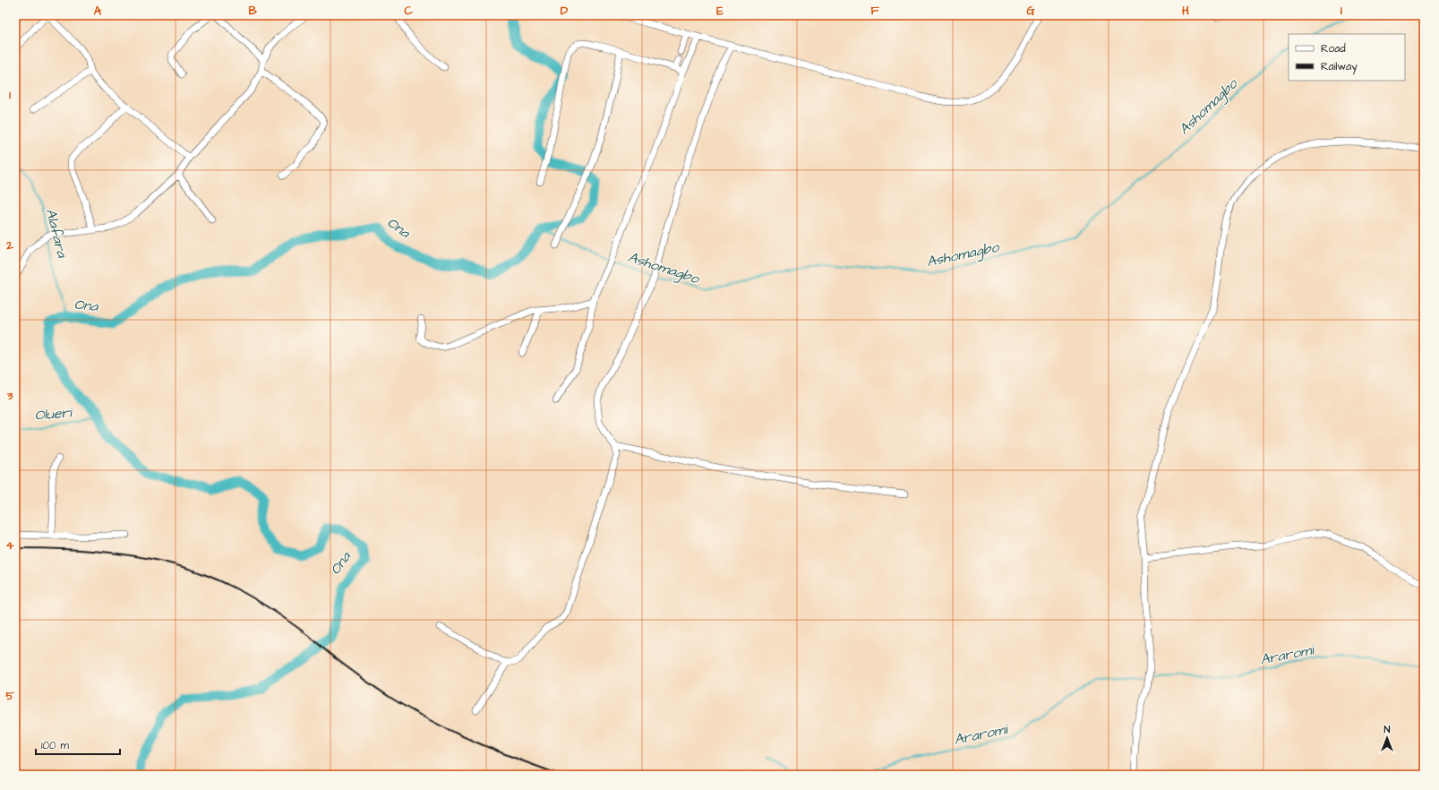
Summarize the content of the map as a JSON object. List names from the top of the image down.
{
  "water": [
    "Ashomagbo",
    "Ona",
    "Alafara",
    "Olueri",
    "Araromi"
  ],
  "legend": ["Road", "Railway"],
  "scale_bar": "100 m",
  "north": "top",
  "grid": {
    "columns": [
      "A",
      "B",
      "C",
      "D",
      "E",
      "F",
      "G",
      "H",
      "I"
    ],
    "rows": [
      "1",
      "2",
      "3",
      "4",
      "5"
    ]
  }
}
